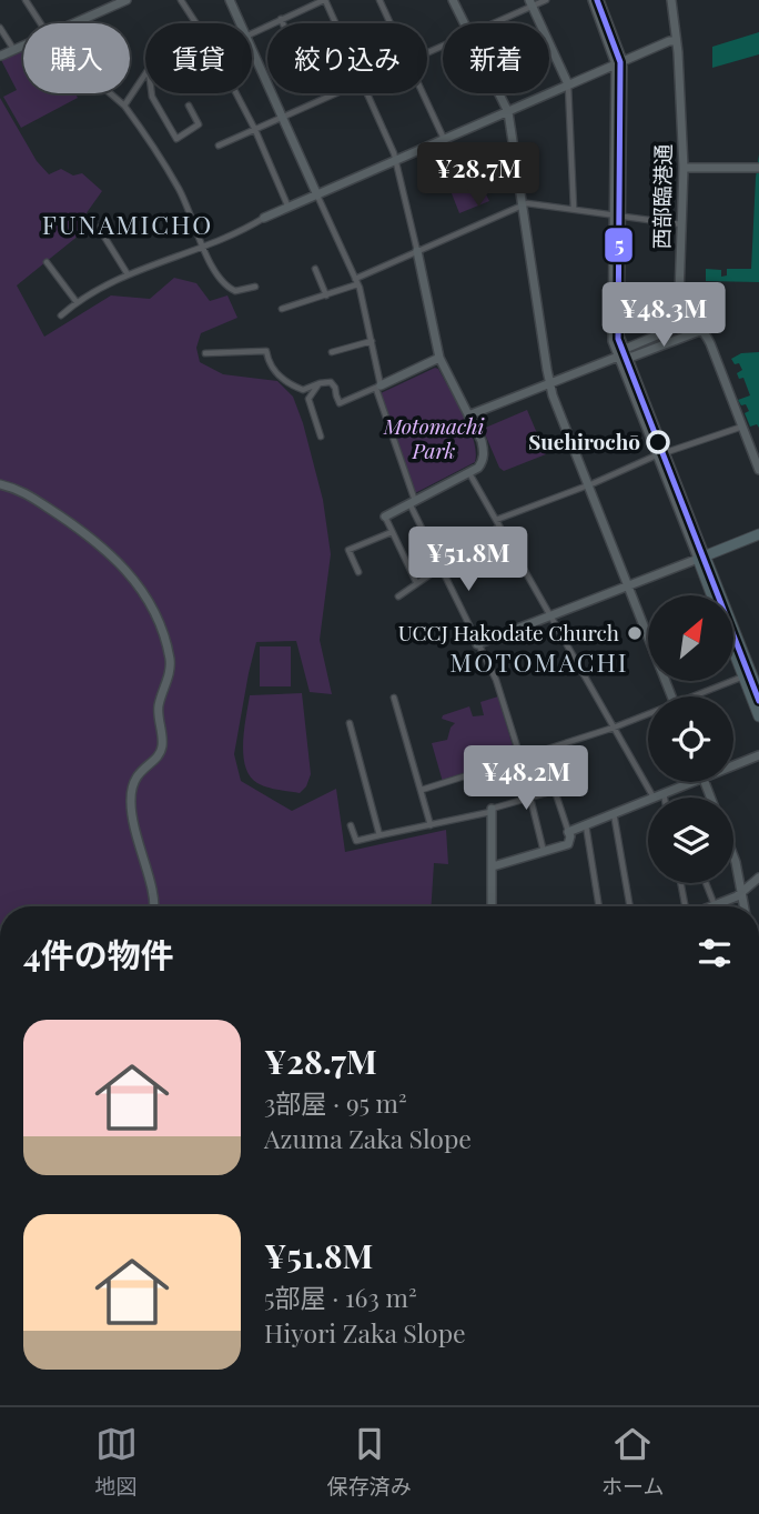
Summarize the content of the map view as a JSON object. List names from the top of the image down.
{
  "streets": {
    "street": ["西部臨港通"]
  },
  "districts": ["FUNAMICHO", "MOTOMACHI"],
  "parks": ["Motomachi Park"],
  "places": ["Suehirochō", "UCCJ Hakodate Church"],
  "lines": ["transit line 5"],
  "north": "top right",
  "page": {
    "chip": [
      "購入",
      "賃貸",
      "絞り込み",
      "新着"
    ],
    "price": [
      "¥28.7M",
      "¥48.3M",
      "¥51.8M",
      "¥48.2M"
    ],
    "heading": "4件の物件",
    "list": [
      {
        "name": "¥28.7M",
        "note": "3部屋 · 95 m² · Azuma Zaka Slope"
      },
      {
        "name": "¥51.8M",
        "note": "5部屋 · 163 m² · Hiyori Zaka Slope"
      }
    ],
    "tabs": ["地図", "保存済み", "ホーム"]
  }
}
